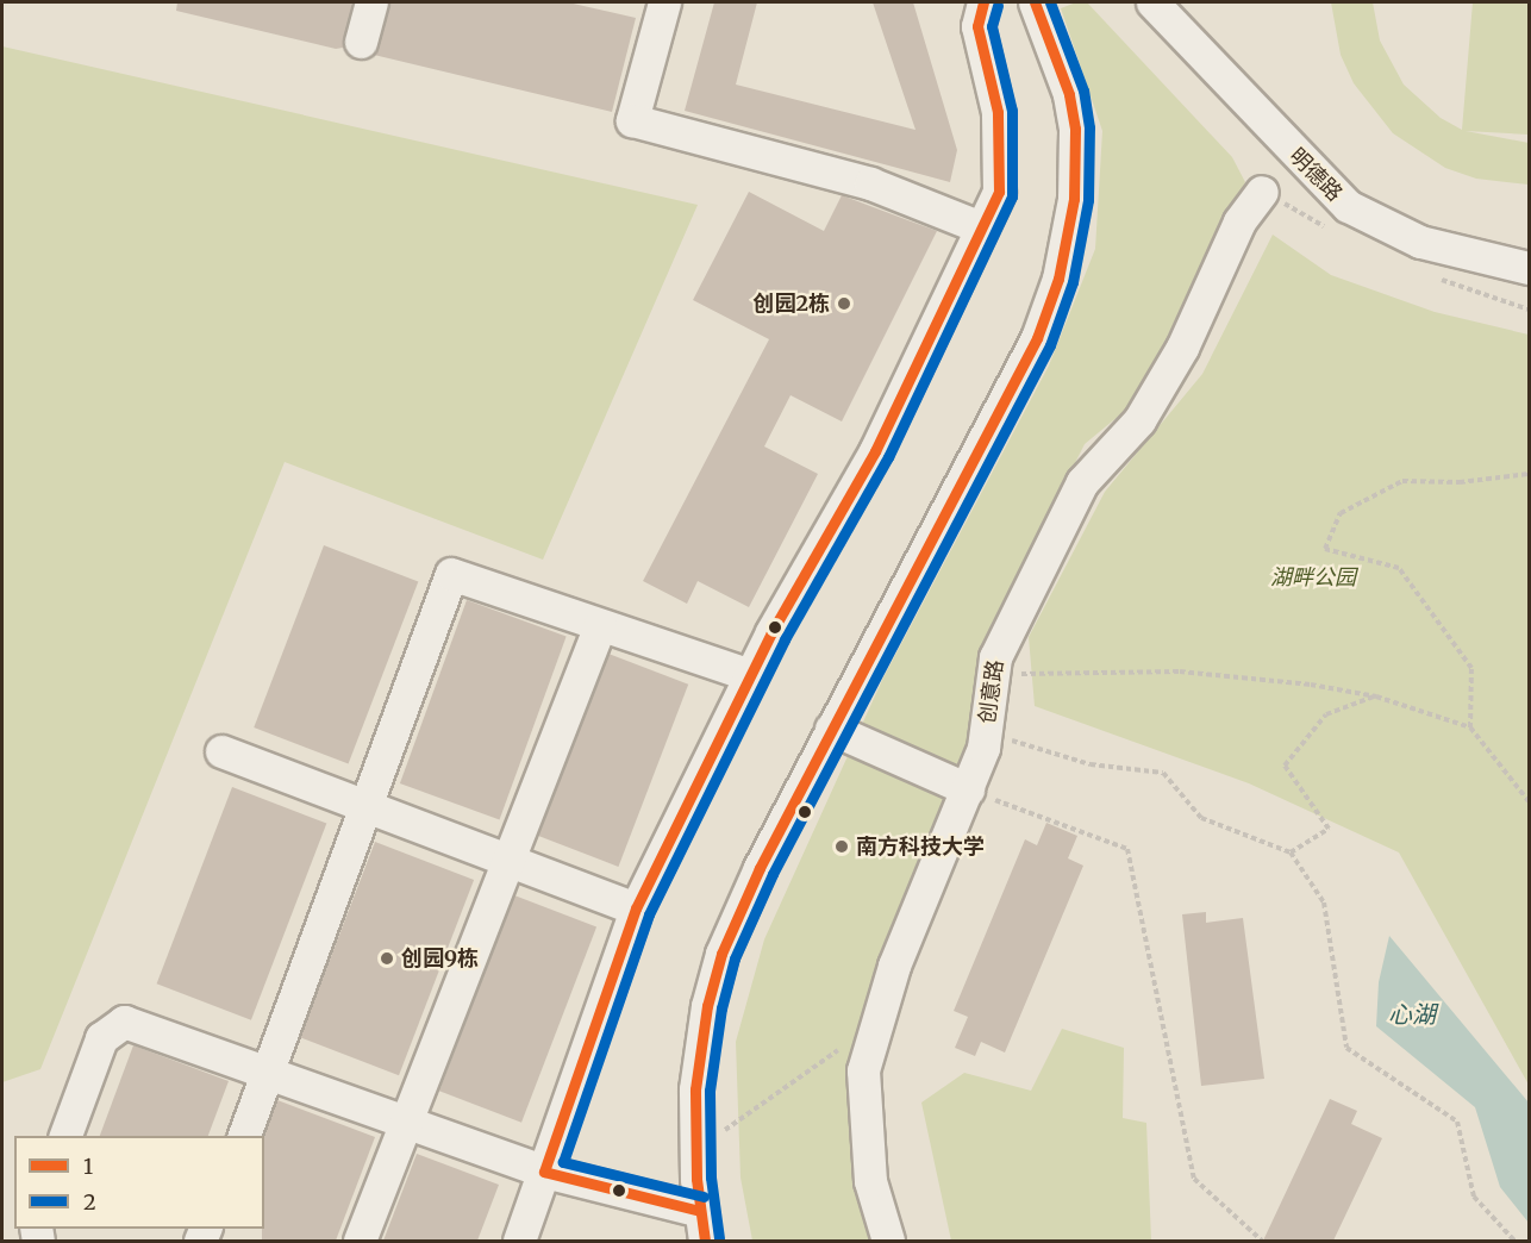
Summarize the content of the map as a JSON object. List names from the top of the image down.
{
  "streets": {
    "street": ["明德路", "创意路"]
  },
  "water": ["心湖"],
  "parks": ["湖畔公园"],
  "places": ["创园2栋", "南方科技大学", "创园9栋"],
  "lines": ["transit line 1", "transit line 2"],
  "legend": ["1", "2"]
}
